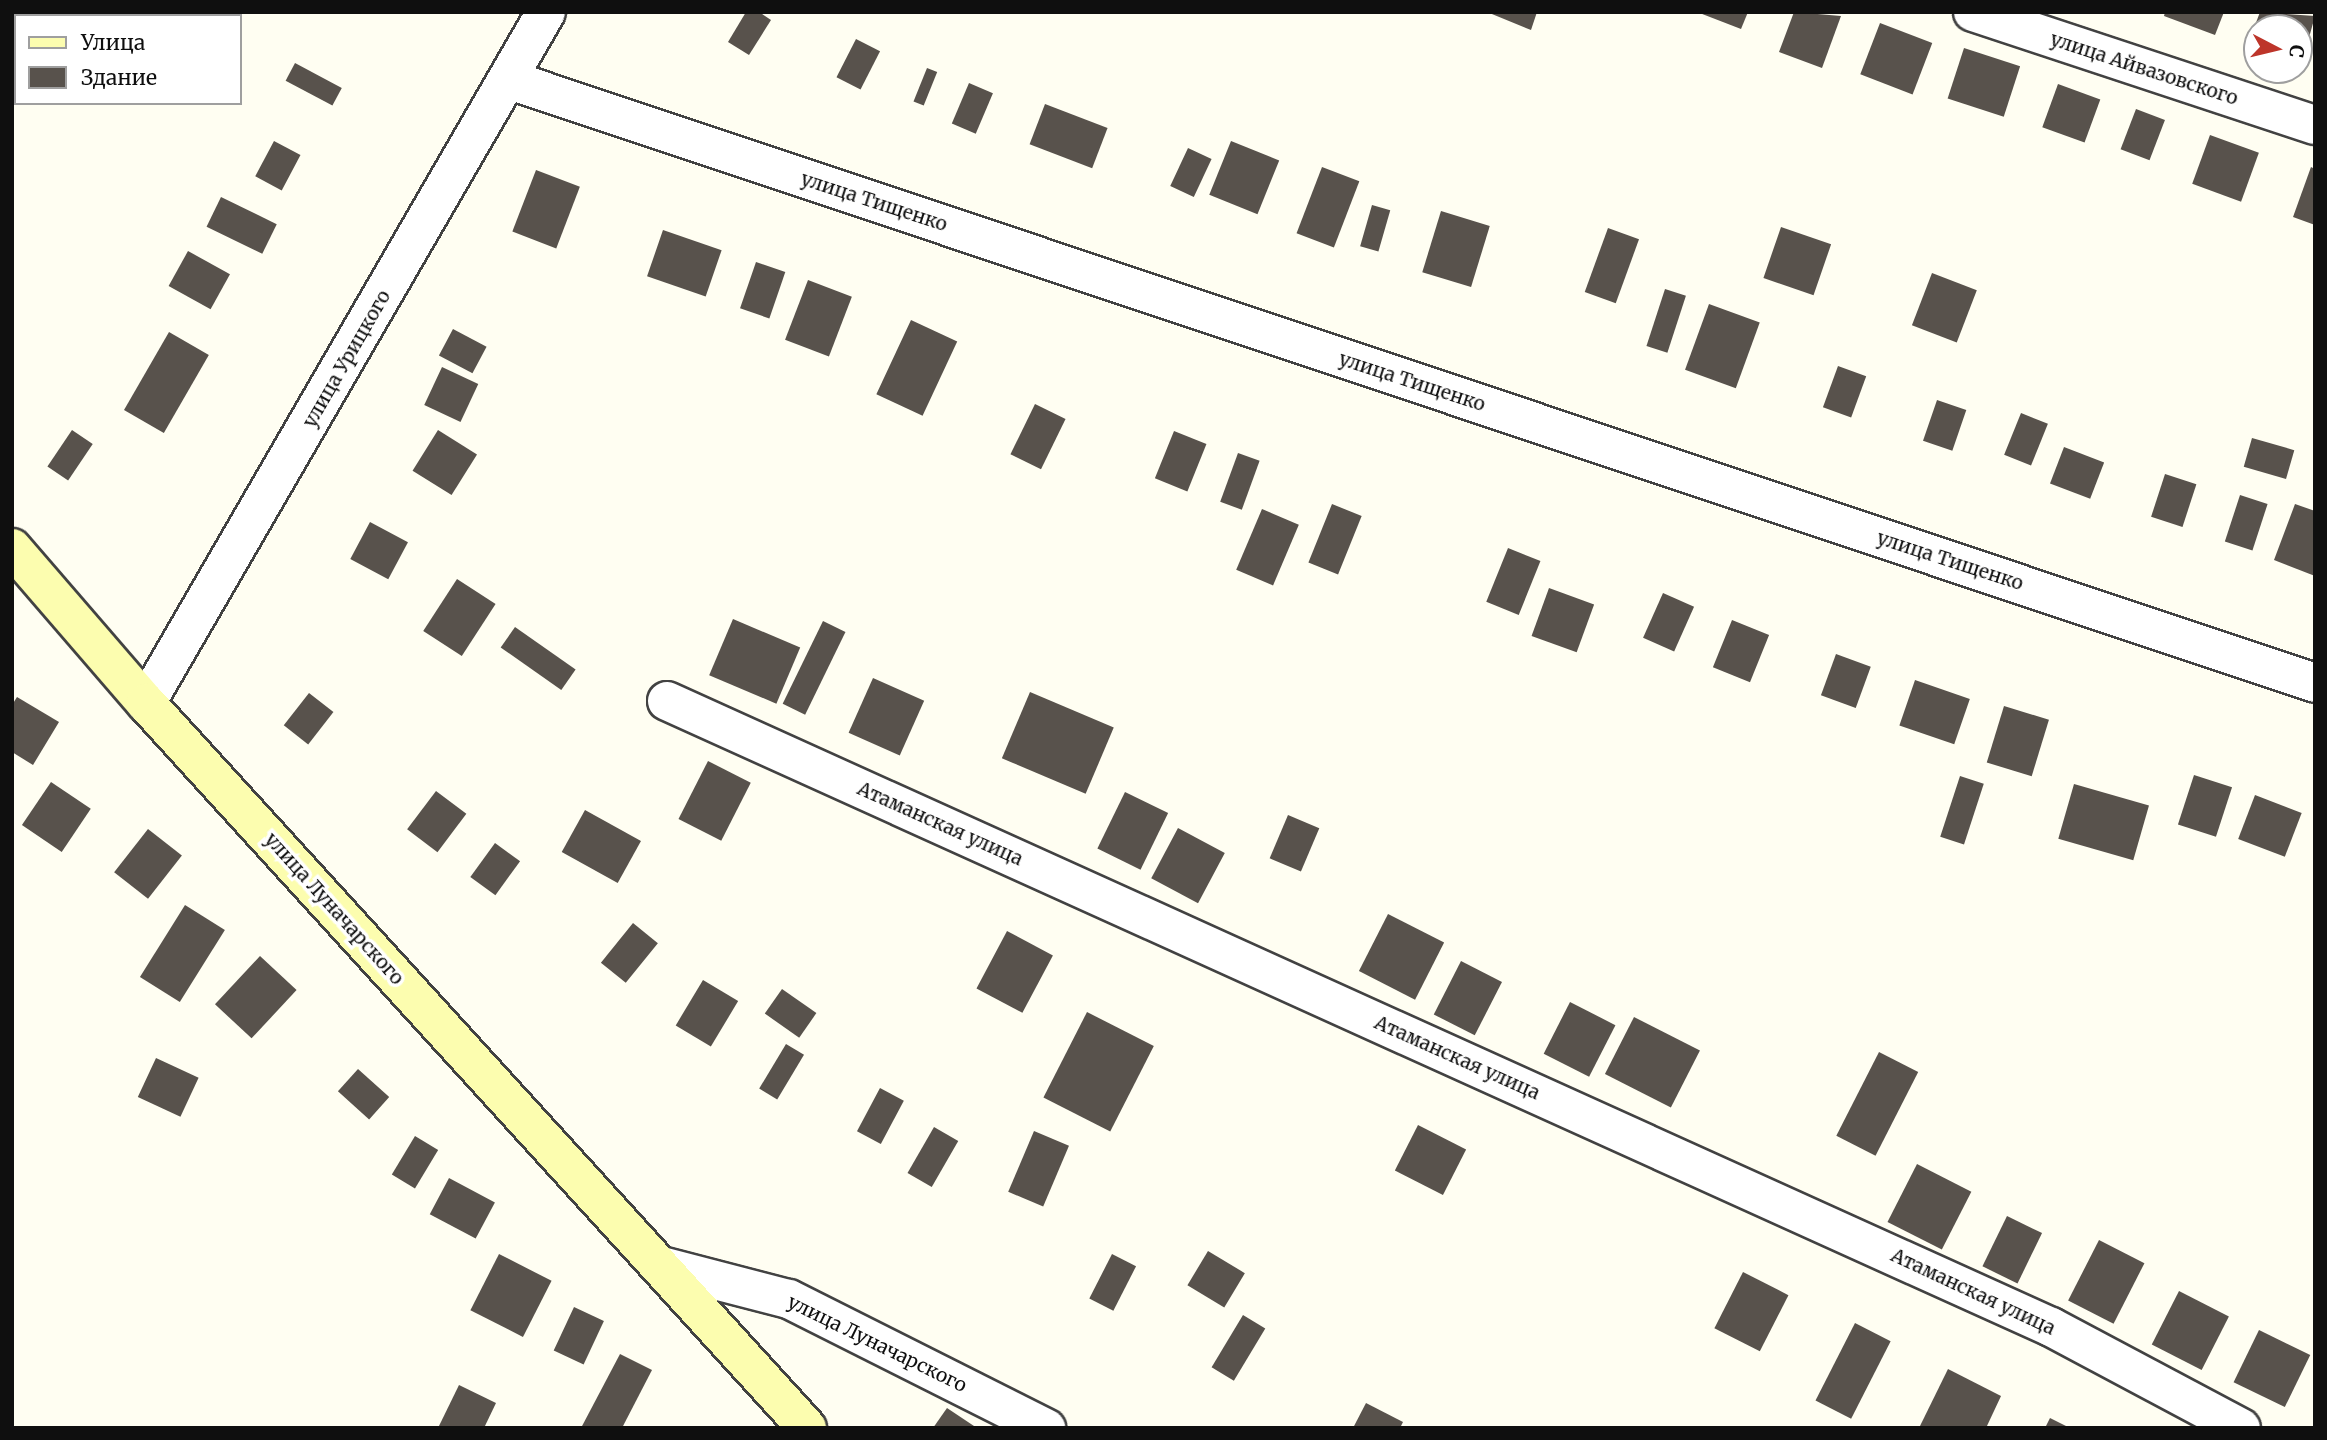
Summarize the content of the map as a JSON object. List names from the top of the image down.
{
  "streets": {
    "main road": ["улица Луначарского"],
    "street": [
      "улица Айвазовского",
      "улица Тищенко",
      "улица Урицкого",
      "Атаманская улица"
    ]
  },
  "crossings": [
    ["улица Тищенко", "улица Урицкого"],
    ["улица Урицкого", "улица Луначарского"]
  ],
  "legend": ["Улица", "Здание"],
  "north": "right"
}
